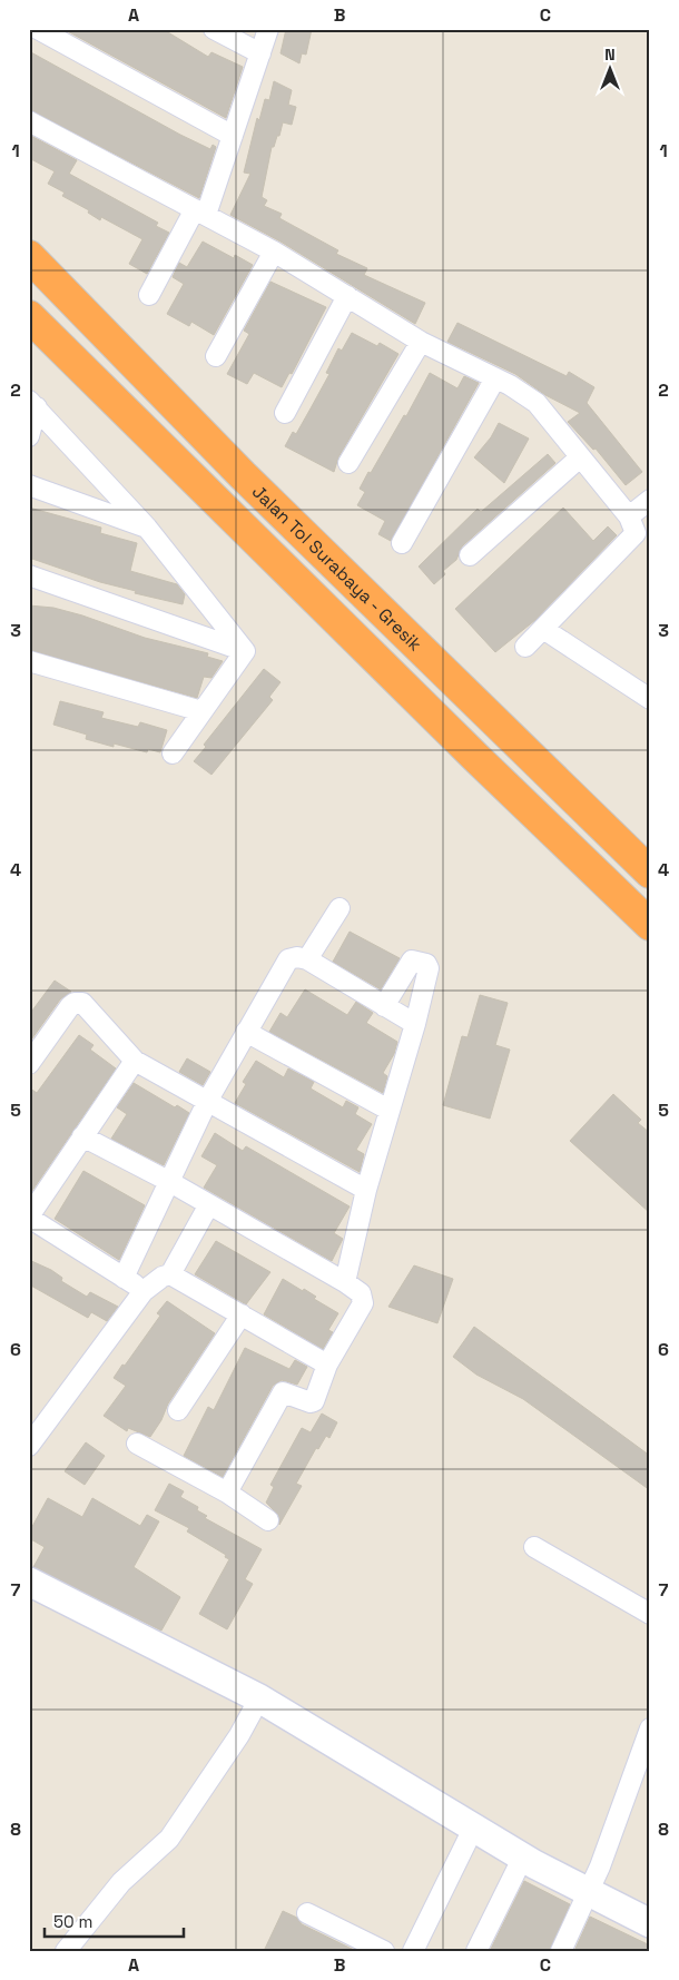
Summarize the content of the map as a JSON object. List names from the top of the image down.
{
  "streets": {
    "highway": ["Jalan Tol Surabaya - Gresik"]
  },
  "scale_bar": "50 m",
  "north": "top",
  "grid": {
    "columns": ["A", "B", "C"],
    "rows": [
      "1",
      "2",
      "3",
      "4",
      "5",
      "6",
      "7",
      "8"
    ]
  }
}
